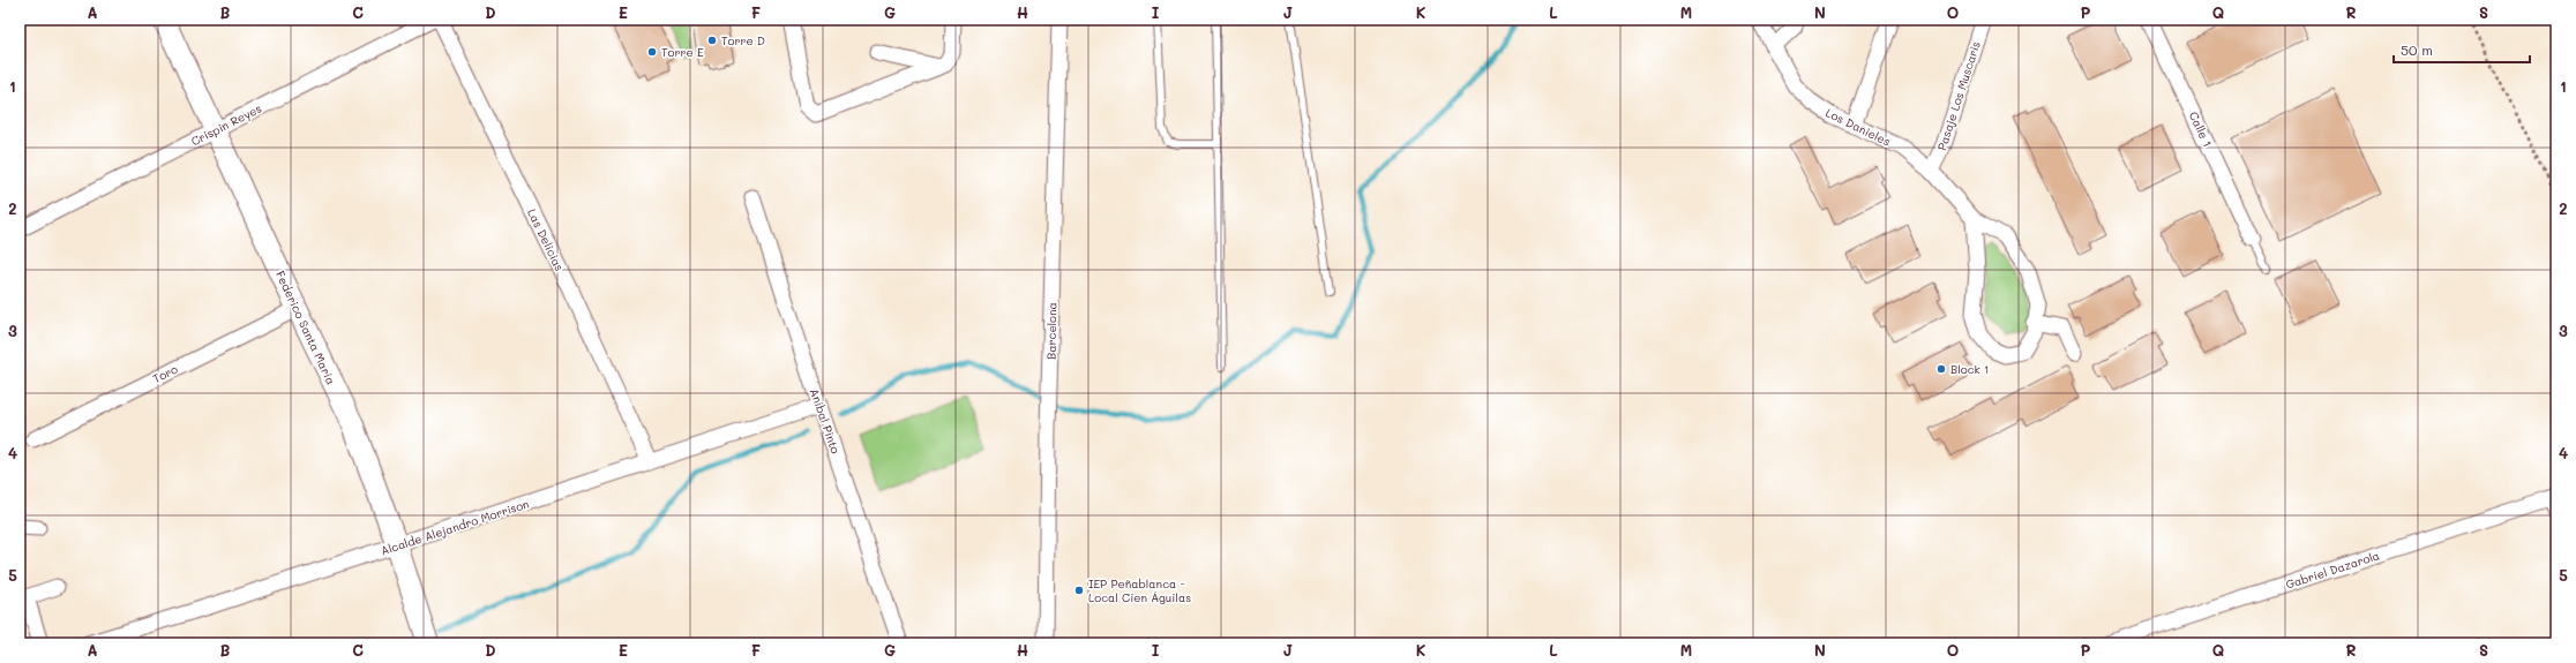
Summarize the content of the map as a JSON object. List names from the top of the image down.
{
  "streets": {
    "street": [
      "Pasaje Los Muscaris",
      "Crispin Reyes",
      "Los Danieles",
      "Calle 1",
      "Las Delicias",
      "Federico Santa María",
      "Barcelona",
      "Toro",
      "Aníbal Pinto",
      "Alcalde Alejandro Morrison",
      "Gabriel Dazarola"
    ]
  },
  "crossings": [
    ["Pasaje Los Muscaris", "Los Danieles"],
    ["Crispin Reyes", "Federico Santa María"],
    ["Las Delicias", "Alcalde Alejandro Morrison"],
    ["Federico Santa María", "Toro"],
    ["Federico Santa María", "Alcalde Alejandro Morrison"],
    ["Aníbal Pinto", "Alcalde Alejandro Morrison"]
  ],
  "places": [
    "Torre D",
    "Torre E",
    "Block 1",
    "IEP Peñablanca - Local Cien Águilas"
  ],
  "scale_bar": "50 m",
  "grid": {
    "columns": [
      "A",
      "B",
      "C",
      "D",
      "E",
      "F",
      "G",
      "H",
      "I",
      "J",
      "K",
      "L",
      "M",
      "N",
      "O",
      "P",
      "Q",
      "R",
      "S"
    ],
    "rows": [
      "1",
      "2",
      "3",
      "4",
      "5"
    ]
  }
}
